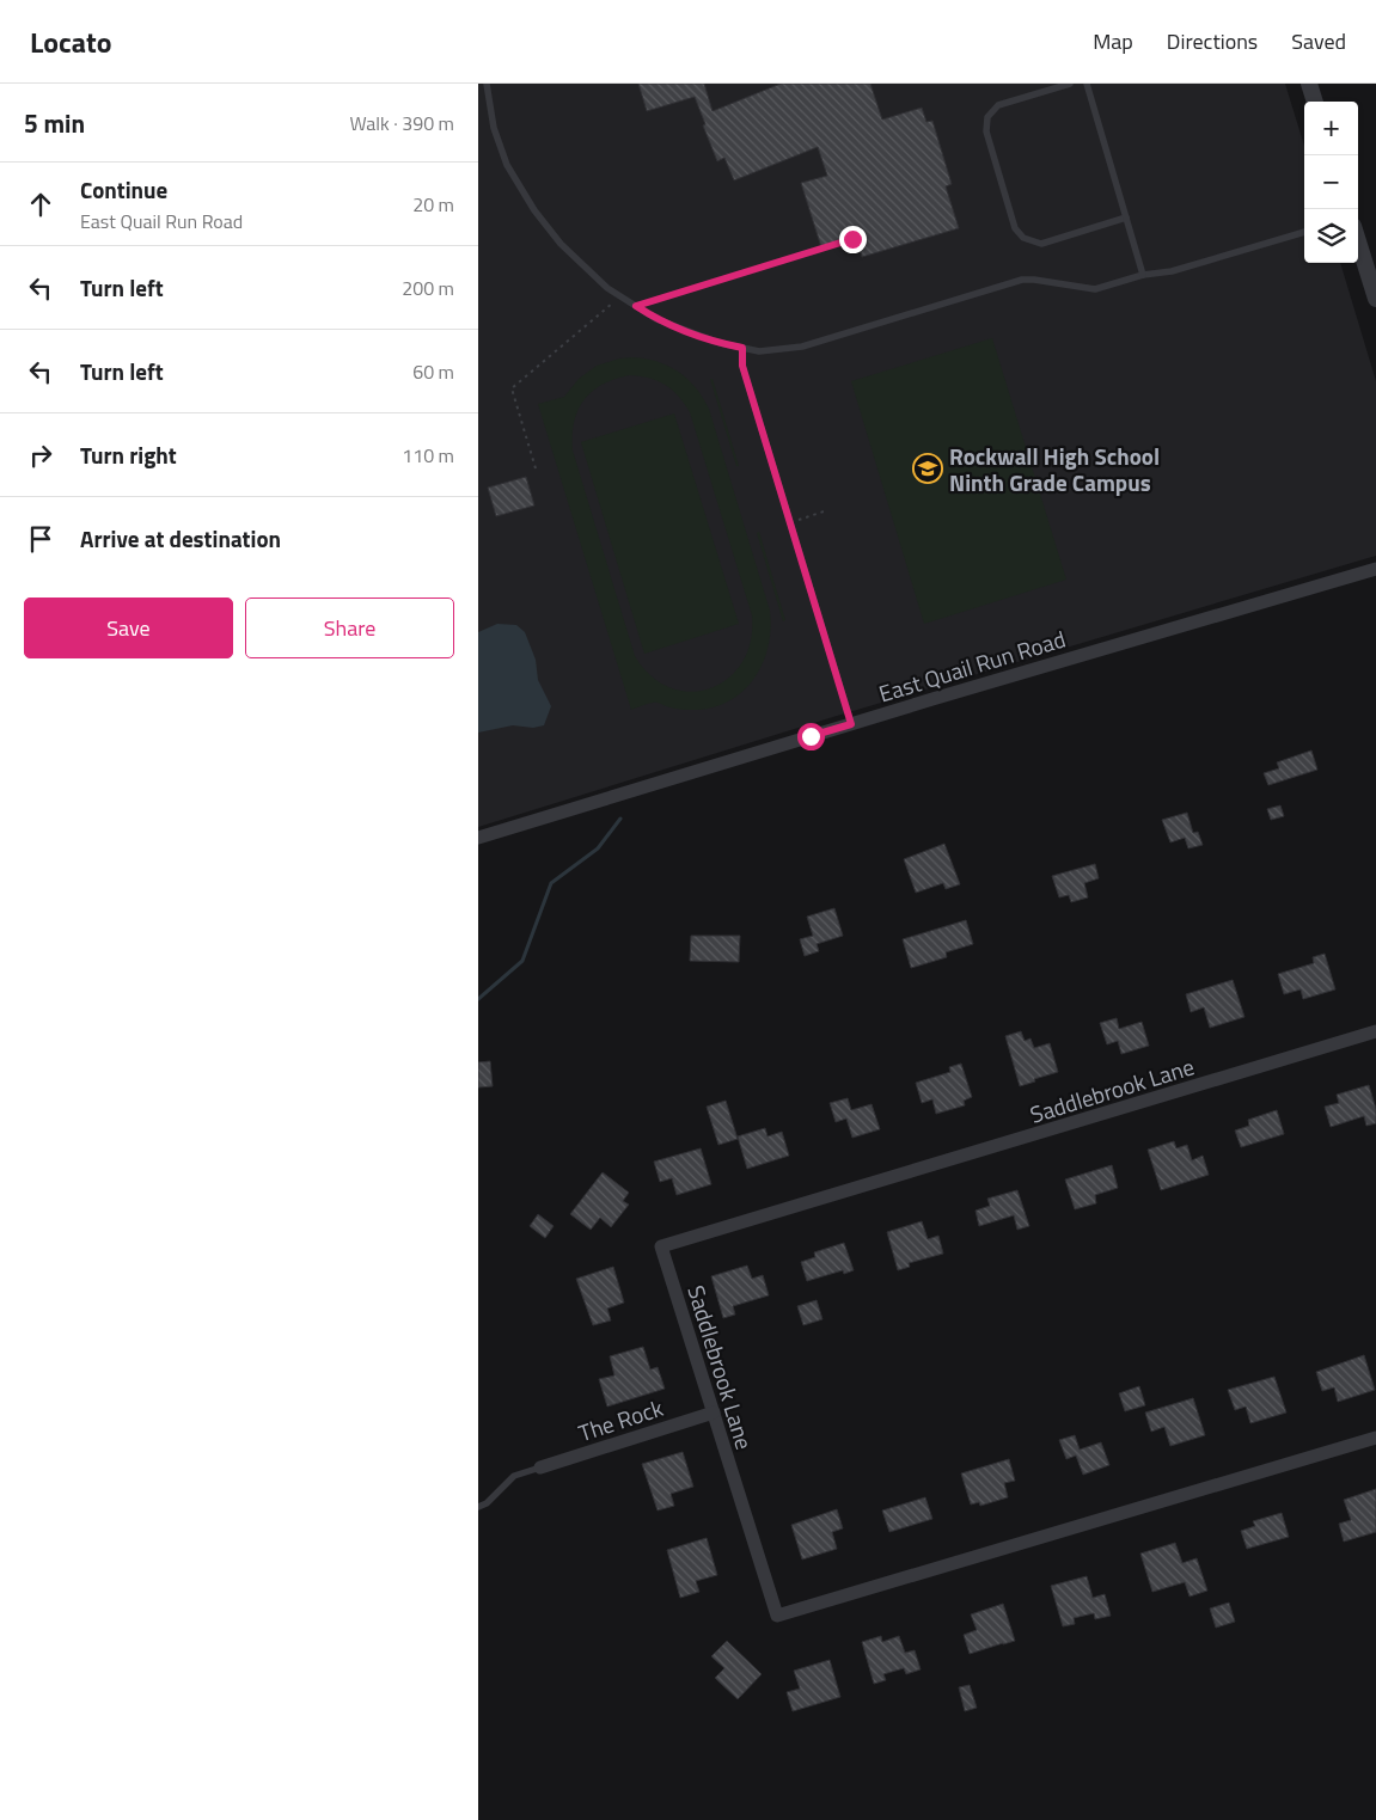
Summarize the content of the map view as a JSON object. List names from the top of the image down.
{
  "streets": {
    "street": ["East Quail Run Road", "Saddlebrook Lane", "The Rock"]
  },
  "crossings": [
    ["Saddlebrook Lane", "The Rock"]
  ],
  "places": {
    "school or university": ["Rockwall High School Ninth Grade Campus"]
  },
  "page": {
    "header": "Locato",
    "nav": ["Map", "Directions", "Saved"],
    "heading": ["5 min", "Walk · 390 m"],
    "map_buttons": ["+", "−"],
    "list": [
      ["Continue", "East Quail Run Road", "20 m"],
      ["Turn left", "200 m"],
      ["Turn left", "60 m"],
      ["Turn right", "110 m"],
      "Arrive at destination"
    ],
    "buttons": ["Save", "Share"]
  }
}
